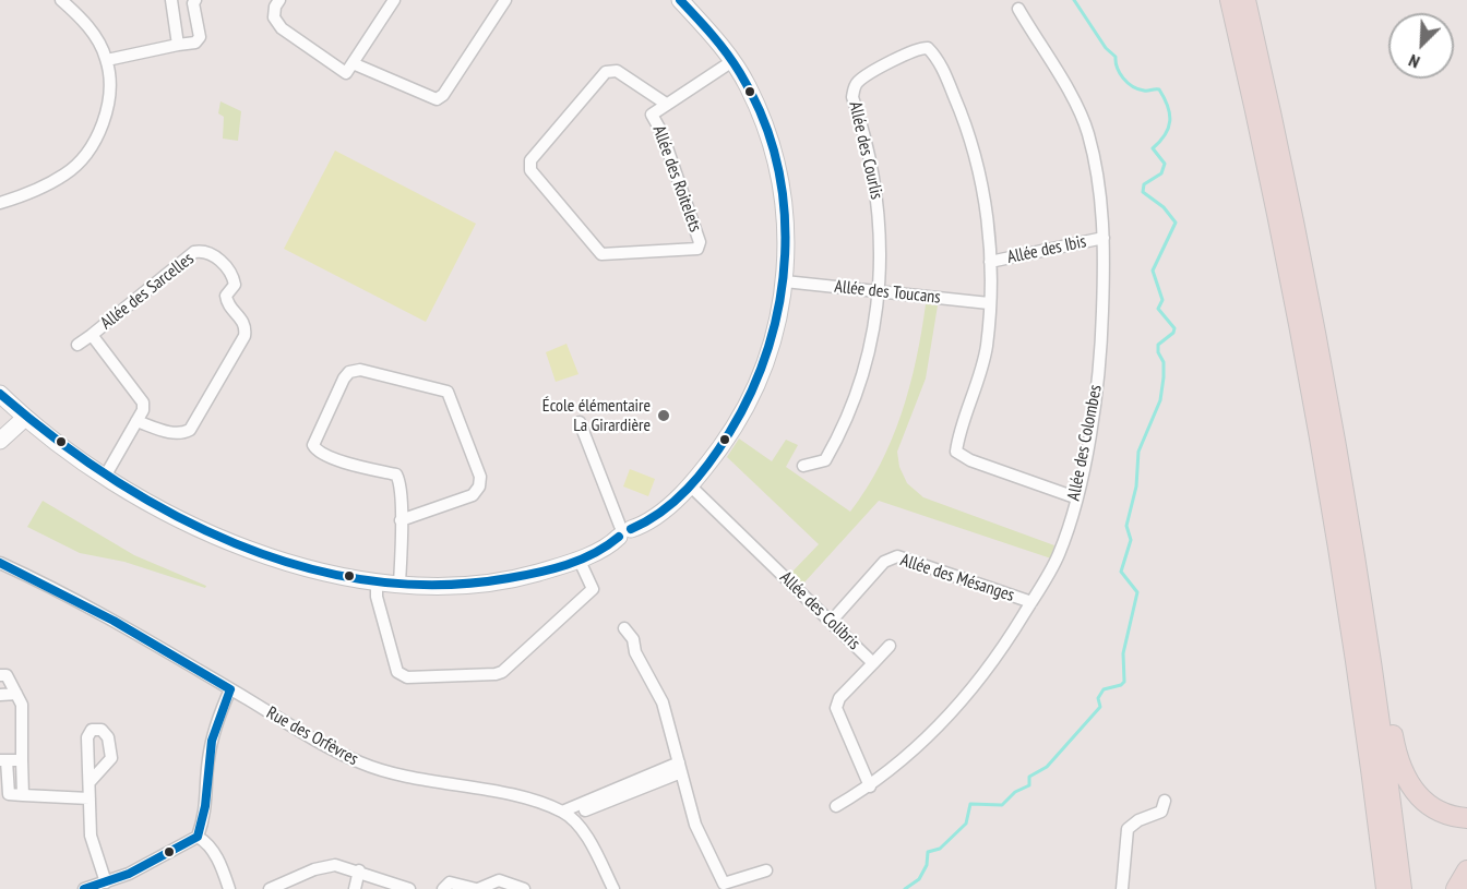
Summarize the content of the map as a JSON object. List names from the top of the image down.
{
  "streets": {
    "street": [
      "Allée des Courlis",
      "Allée des Roitelets",
      "Allée des Ibis",
      "Allée des Sarcelles",
      "Allée des Toucans",
      "Allée des Colombes",
      "Allée des Mésanges",
      "Allée des Colibris",
      "Rue des Orfèvres"
    ]
  },
  "crossings": [
    ["Allée des Courlis", "Allée des Ibis"],
    ["Allée des Courlis", "Allée des Toucans"],
    ["Allée des Courlis", "Allée des Colombes"],
    ["Allée des Ibis", "Allée des Colombes"],
    ["Allée des Colombes", "Allée des Mésanges"],
    ["Allée des Colombes", "Allée des Colibris"],
    ["Allée des Mésanges", "Allée des Colibris"]
  ],
  "places": ["École élémentaire La Girardière"],
  "north": "bottom left"
}
